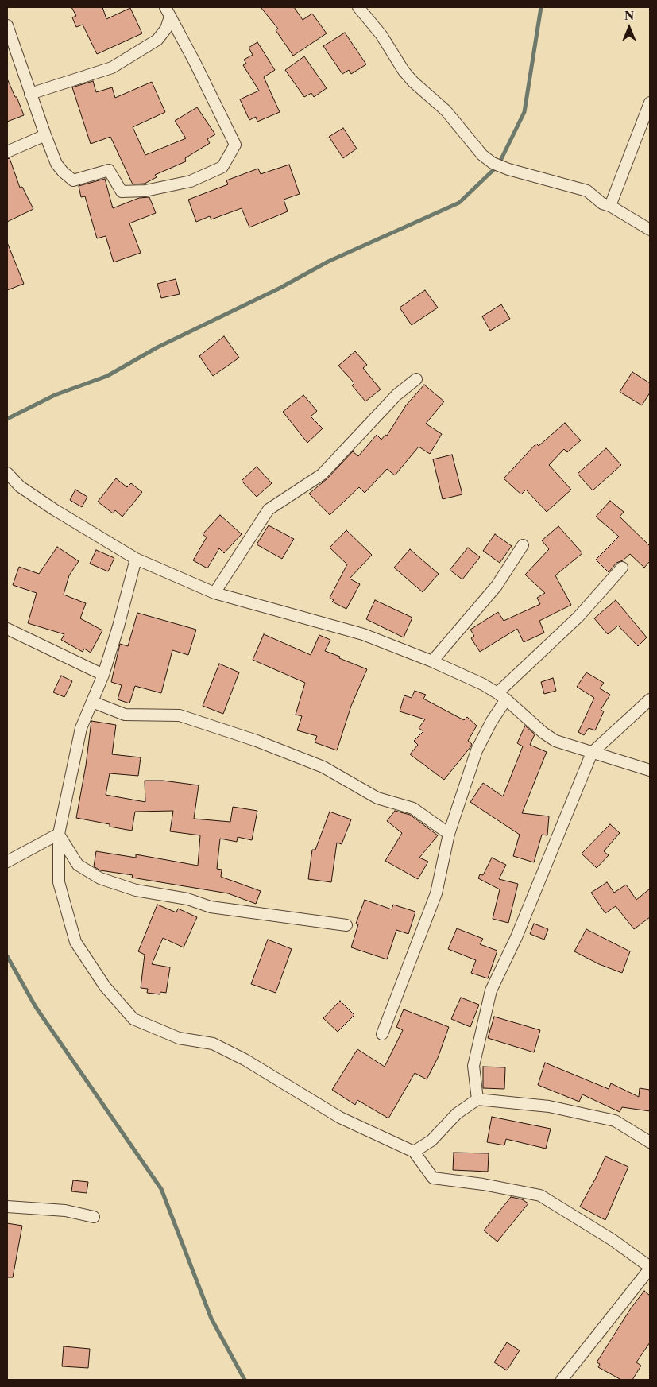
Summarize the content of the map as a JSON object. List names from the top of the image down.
{
  "north": "top"
}
